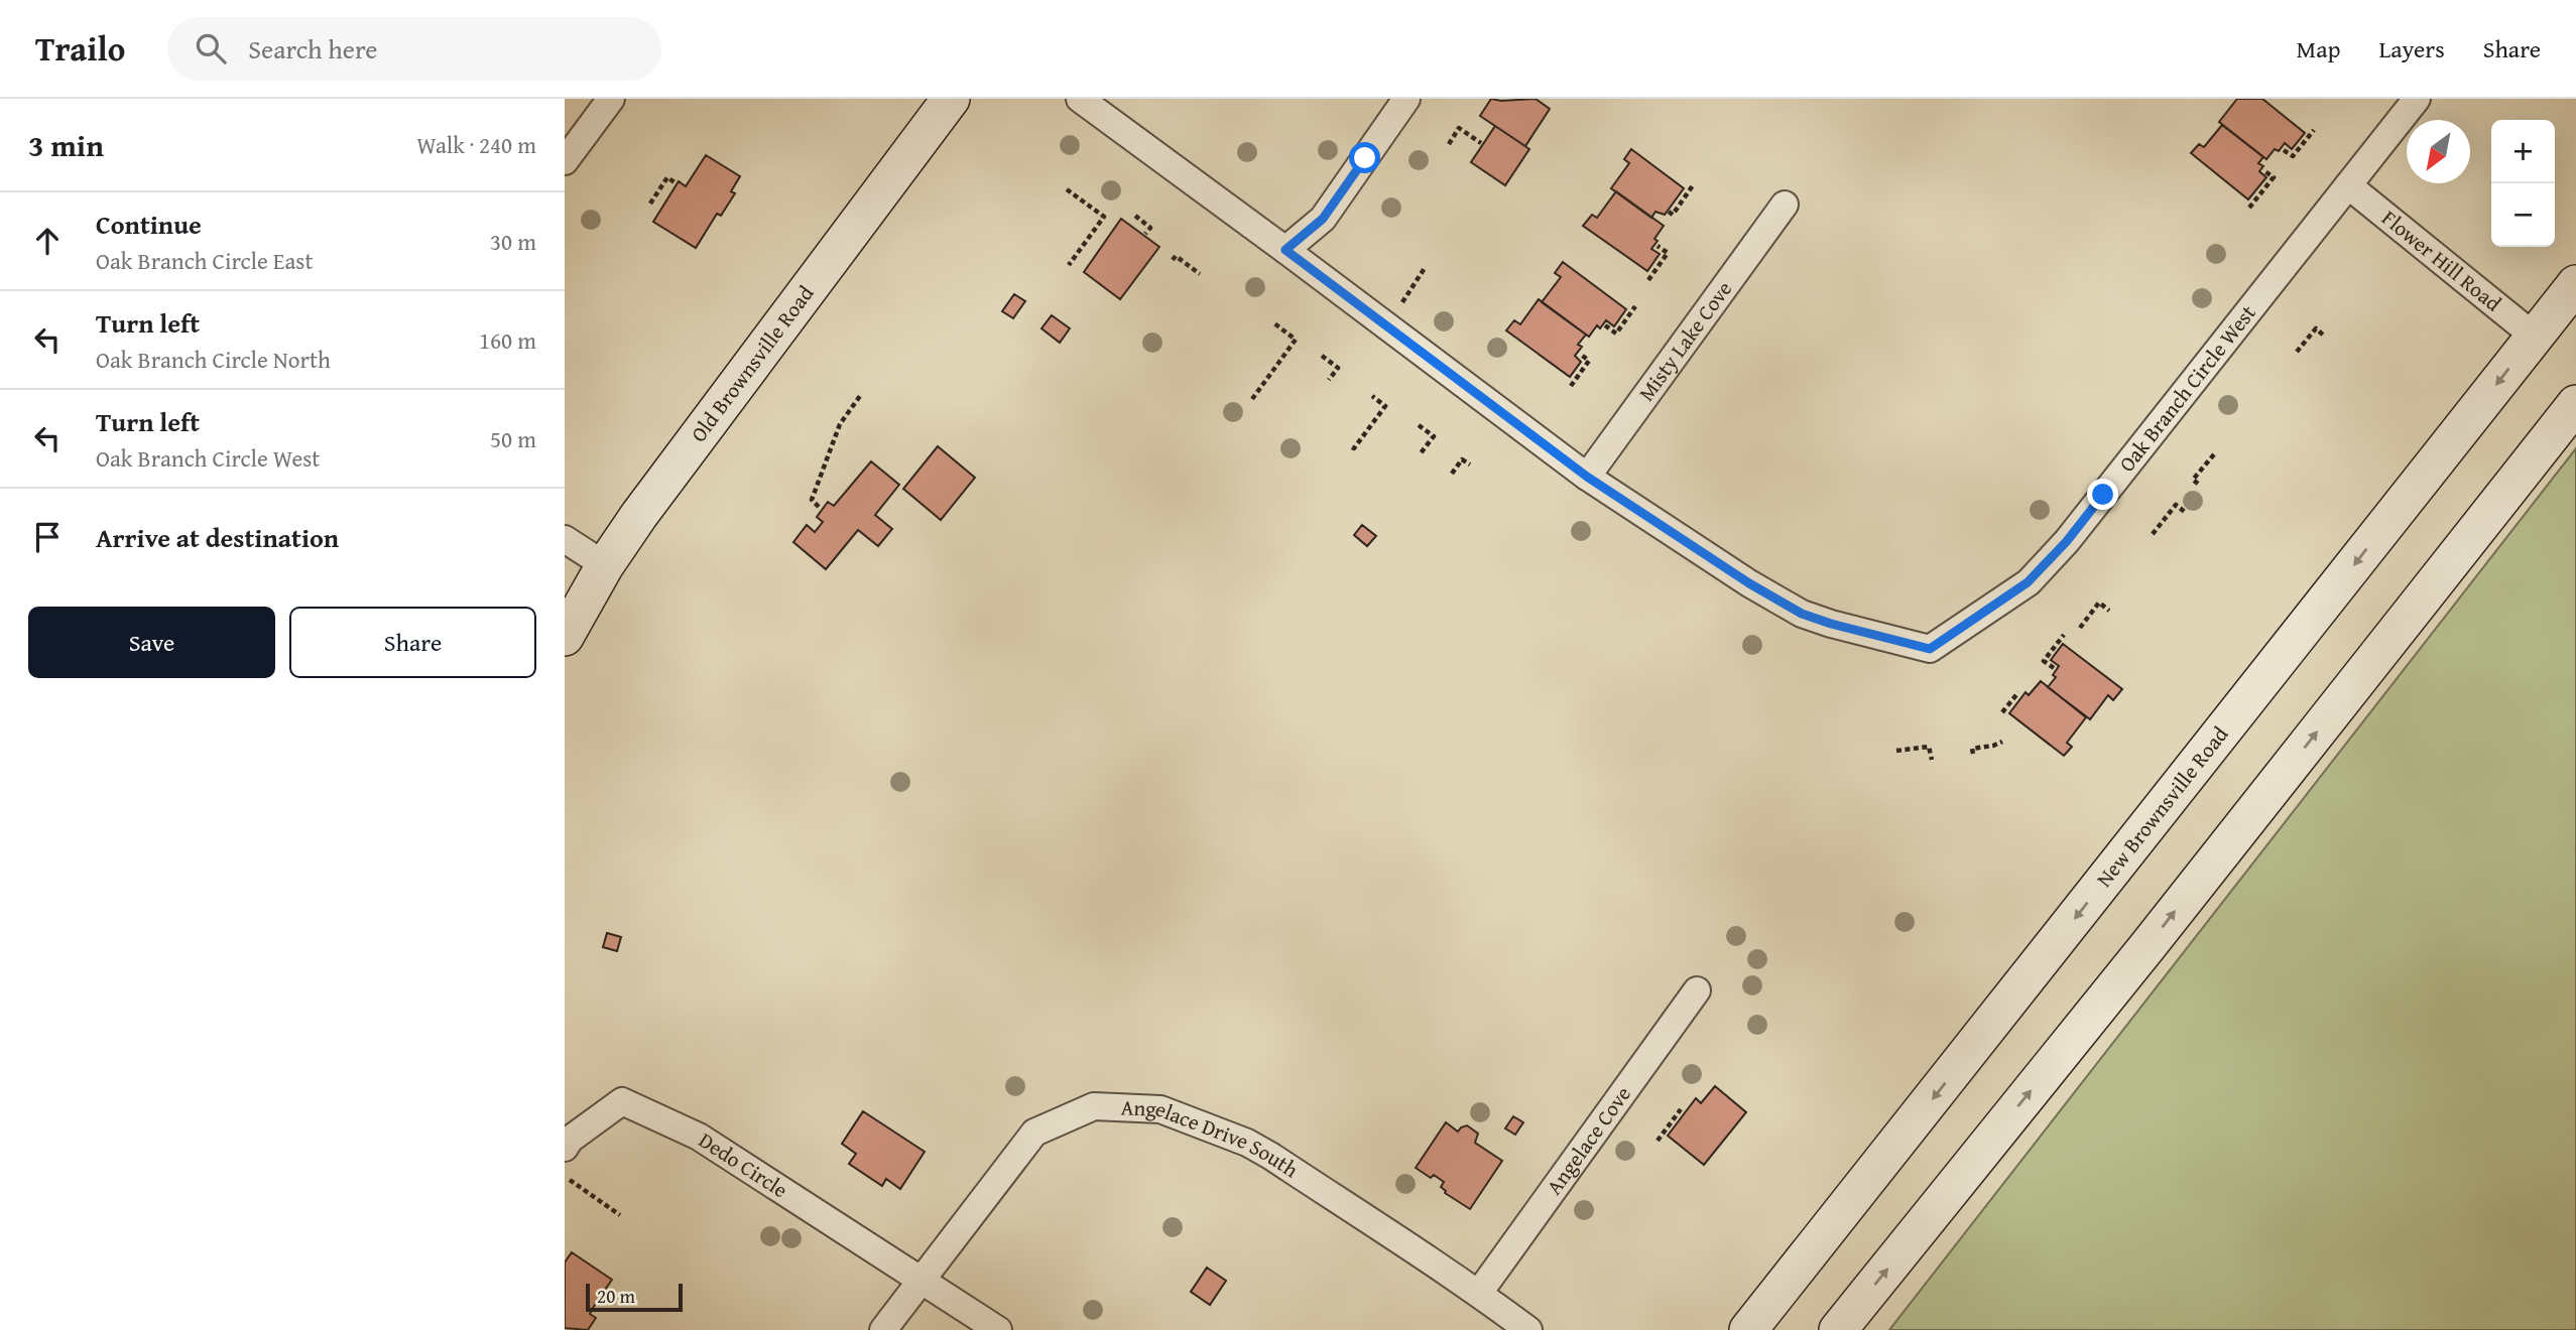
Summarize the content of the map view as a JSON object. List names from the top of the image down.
{
  "streets": {
    "main road": ["Old Brownsville Road", "New Brownsville Road"],
    "street": [
      "Flower Hill Road",
      "Misty Lake Cove",
      "Oak Branch Circle West",
      "Angelace Cove",
      "Angelace Drive South",
      "Dedo Circle"
    ]
  },
  "crossings": [
    ["Flower Hill Road", "Oak Branch Circle West"],
    ["Flower Hill Road", "New Brownsville Road"],
    ["Misty Lake Cove", "Oak Branch Circle West"],
    ["Angelace Cove", "Angelace Drive South"],
    ["Angelace Drive South", "Dedo Circle"]
  ],
  "scale_bar": "20 m",
  "north": "bottom left",
  "page": {
    "header": "Trailo",
    "search": "Search here",
    "nav": ["Map", "Layers", "Share"],
    "heading": ["3 min", "Walk · 240 m"],
    "map_buttons": ["+", "−"],
    "list": [
      ["Continue", "Oak Branch Circle East", "30 m"],
      ["Turn left", "Oak Branch Circle North", "160 m"],
      ["Turn left", "Oak Branch Circle West", "50 m"],
      "Arrive at destination"
    ],
    "buttons": ["Save", "Share"],
    "scale": "20 m"
  }
}
